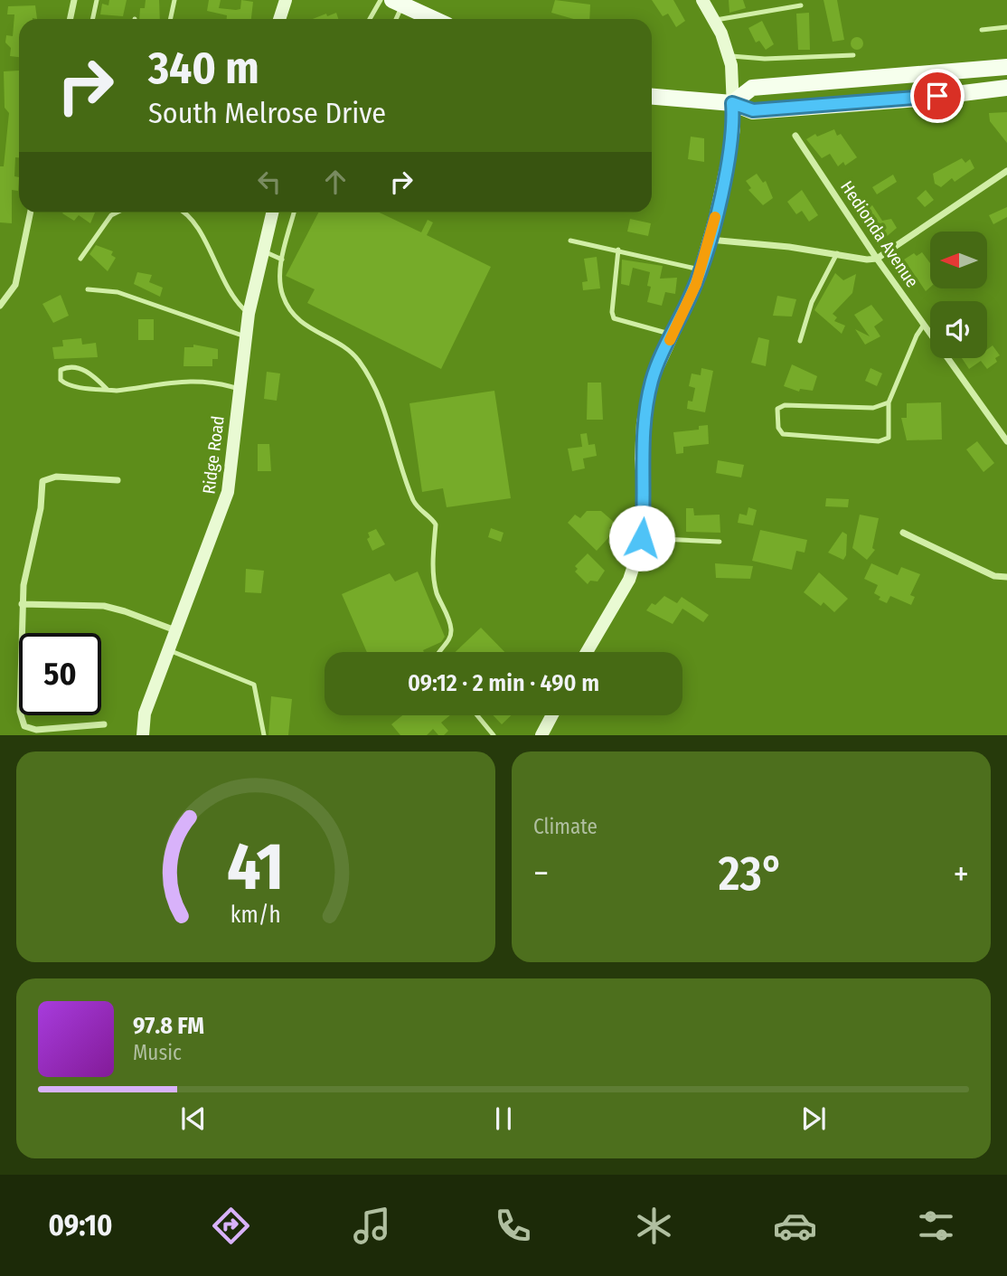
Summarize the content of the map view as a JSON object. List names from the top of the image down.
{
  "streets": {
    "main road": ["Ridge Road"],
    "street": ["Hedionda Avenue"]
  },
  "north": "left",
  "page": {
    "turn": ["340 m", "South Melrose Drive"],
    "limit": "50",
    "trip": "09:12 · 2 min · 490 m",
    "tile": "Climate",
    "heat": ["−", "23°", "+"],
    "song": ["97.8 FM", "Music"],
    "tabs": "09:10",
    "gauge": ["41", "km/h"]
  }
}
